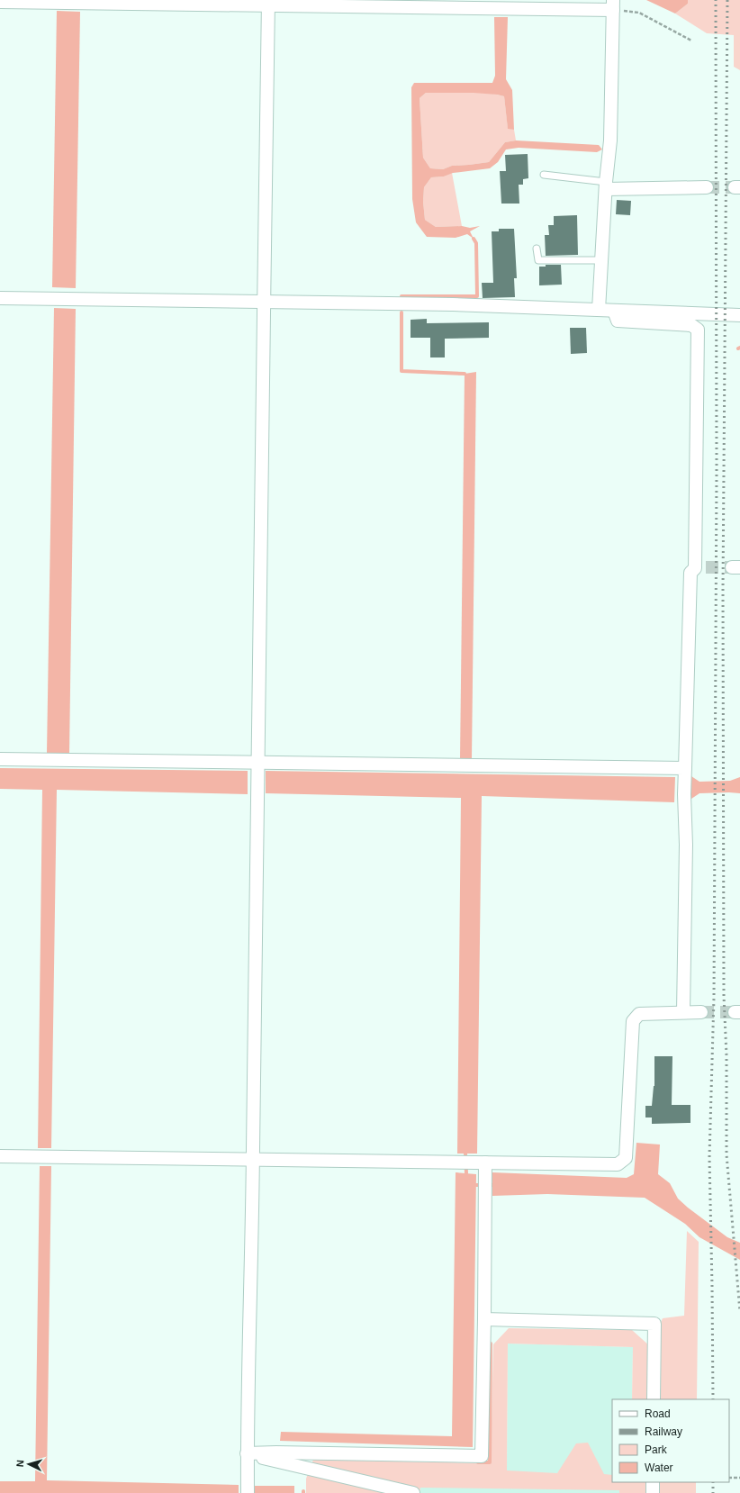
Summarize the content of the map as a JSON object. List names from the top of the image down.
{
  "legend": [
    "Road",
    "Railway",
    "Park",
    "Water"
  ],
  "north": "left"
}
